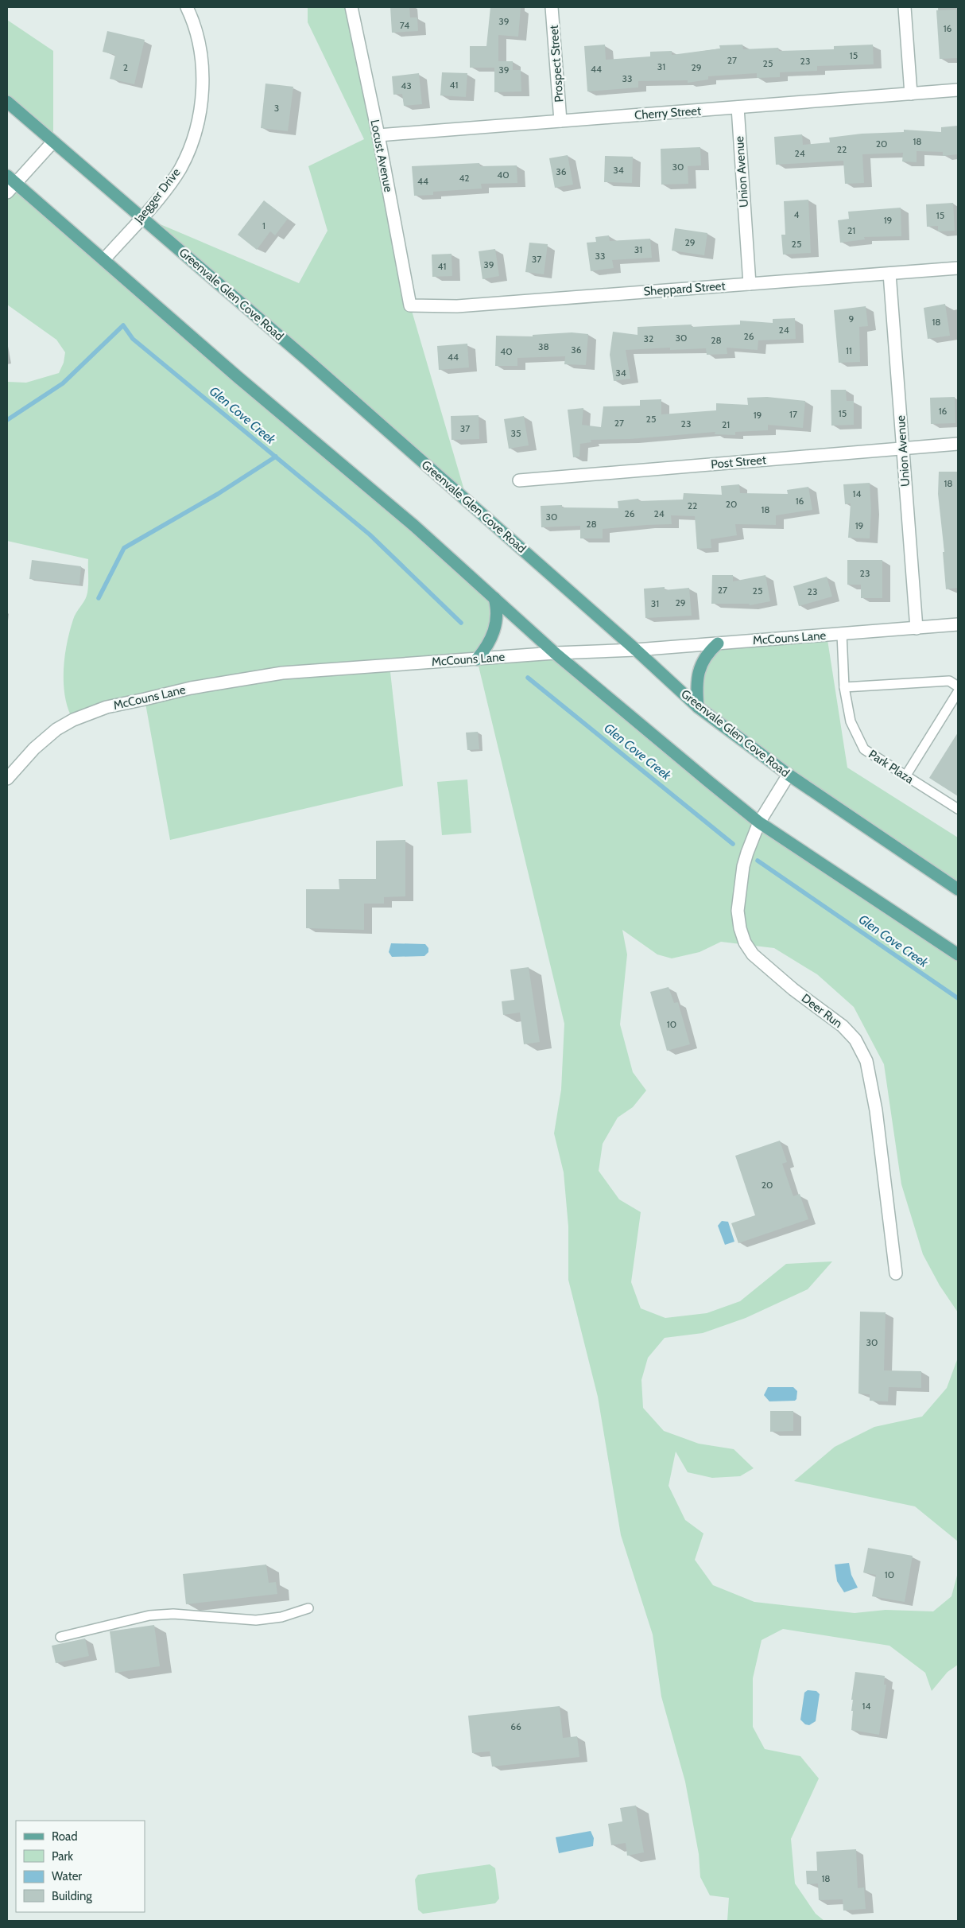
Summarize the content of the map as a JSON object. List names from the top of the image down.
{
  "streets": {
    "main road": ["Greenvale Glen Cove Road"],
    "street": [
      "Prospect Street",
      "Cherry Street",
      "Locust Avenue",
      "Union Avenue",
      "Jaegger Drive",
      "Sheppard Street",
      "Post Street",
      "McCouns Lane",
      "Deer Run"
    ],
    "lane": ["Park Plaza"]
  },
  "crossings": [
    ["Prospect Street", "Cherry Street"],
    ["Cherry Street", "Locust Avenue"],
    ["Cherry Street", "Union Avenue"],
    ["Locust Avenue", "Sheppard Street"],
    ["Union Avenue", "Sheppard Street"],
    ["Union Avenue", "Post Street"],
    ["Union Avenue", "McCouns Lane"],
    ["Jaegger Drive", "Greenvale Glen Cove Road"],
    ["Greenvale Glen Cove Road", "McCouns Lane"],
    ["Greenvale Glen Cove Road", "Deer Run"],
    ["McCouns Lane", "Park Plaza"]
  ],
  "water": ["Glen Cove Creek"],
  "house_numbers": [
    "39",
    "74",
    "16",
    "15",
    "27",
    "23",
    "25",
    "31",
    "2",
    "29",
    "44",
    "39",
    "33",
    "41",
    "43",
    "3",
    "18",
    "20",
    "22",
    "24",
    "30",
    "34",
    "36",
    "40",
    "42",
    "44",
    "4",
    "15",
    "19",
    "1",
    "21",
    "29",
    "25",
    "31",
    "33",
    "37",
    "39",
    "41",
    "9",
    "18",
    "24",
    "26",
    "30",
    "32",
    "28",
    "38",
    "36",
    "11",
    "40",
    "44",
    "34",
    "16",
    "15",
    "17",
    "19",
    "25",
    "27",
    "23",
    "21",
    "37",
    "35",
    "18",
    "14",
    "16",
    "20",
    "22",
    "18",
    "26",
    "24",
    "30",
    "28",
    "19",
    "23",
    "27",
    "25",
    "23",
    "29",
    "31",
    "10",
    "20",
    "30",
    "10",
    "14",
    "66",
    "18"
  ],
  "legend": [
    "Road",
    "Park",
    "Water",
    "Building"
  ]
}
